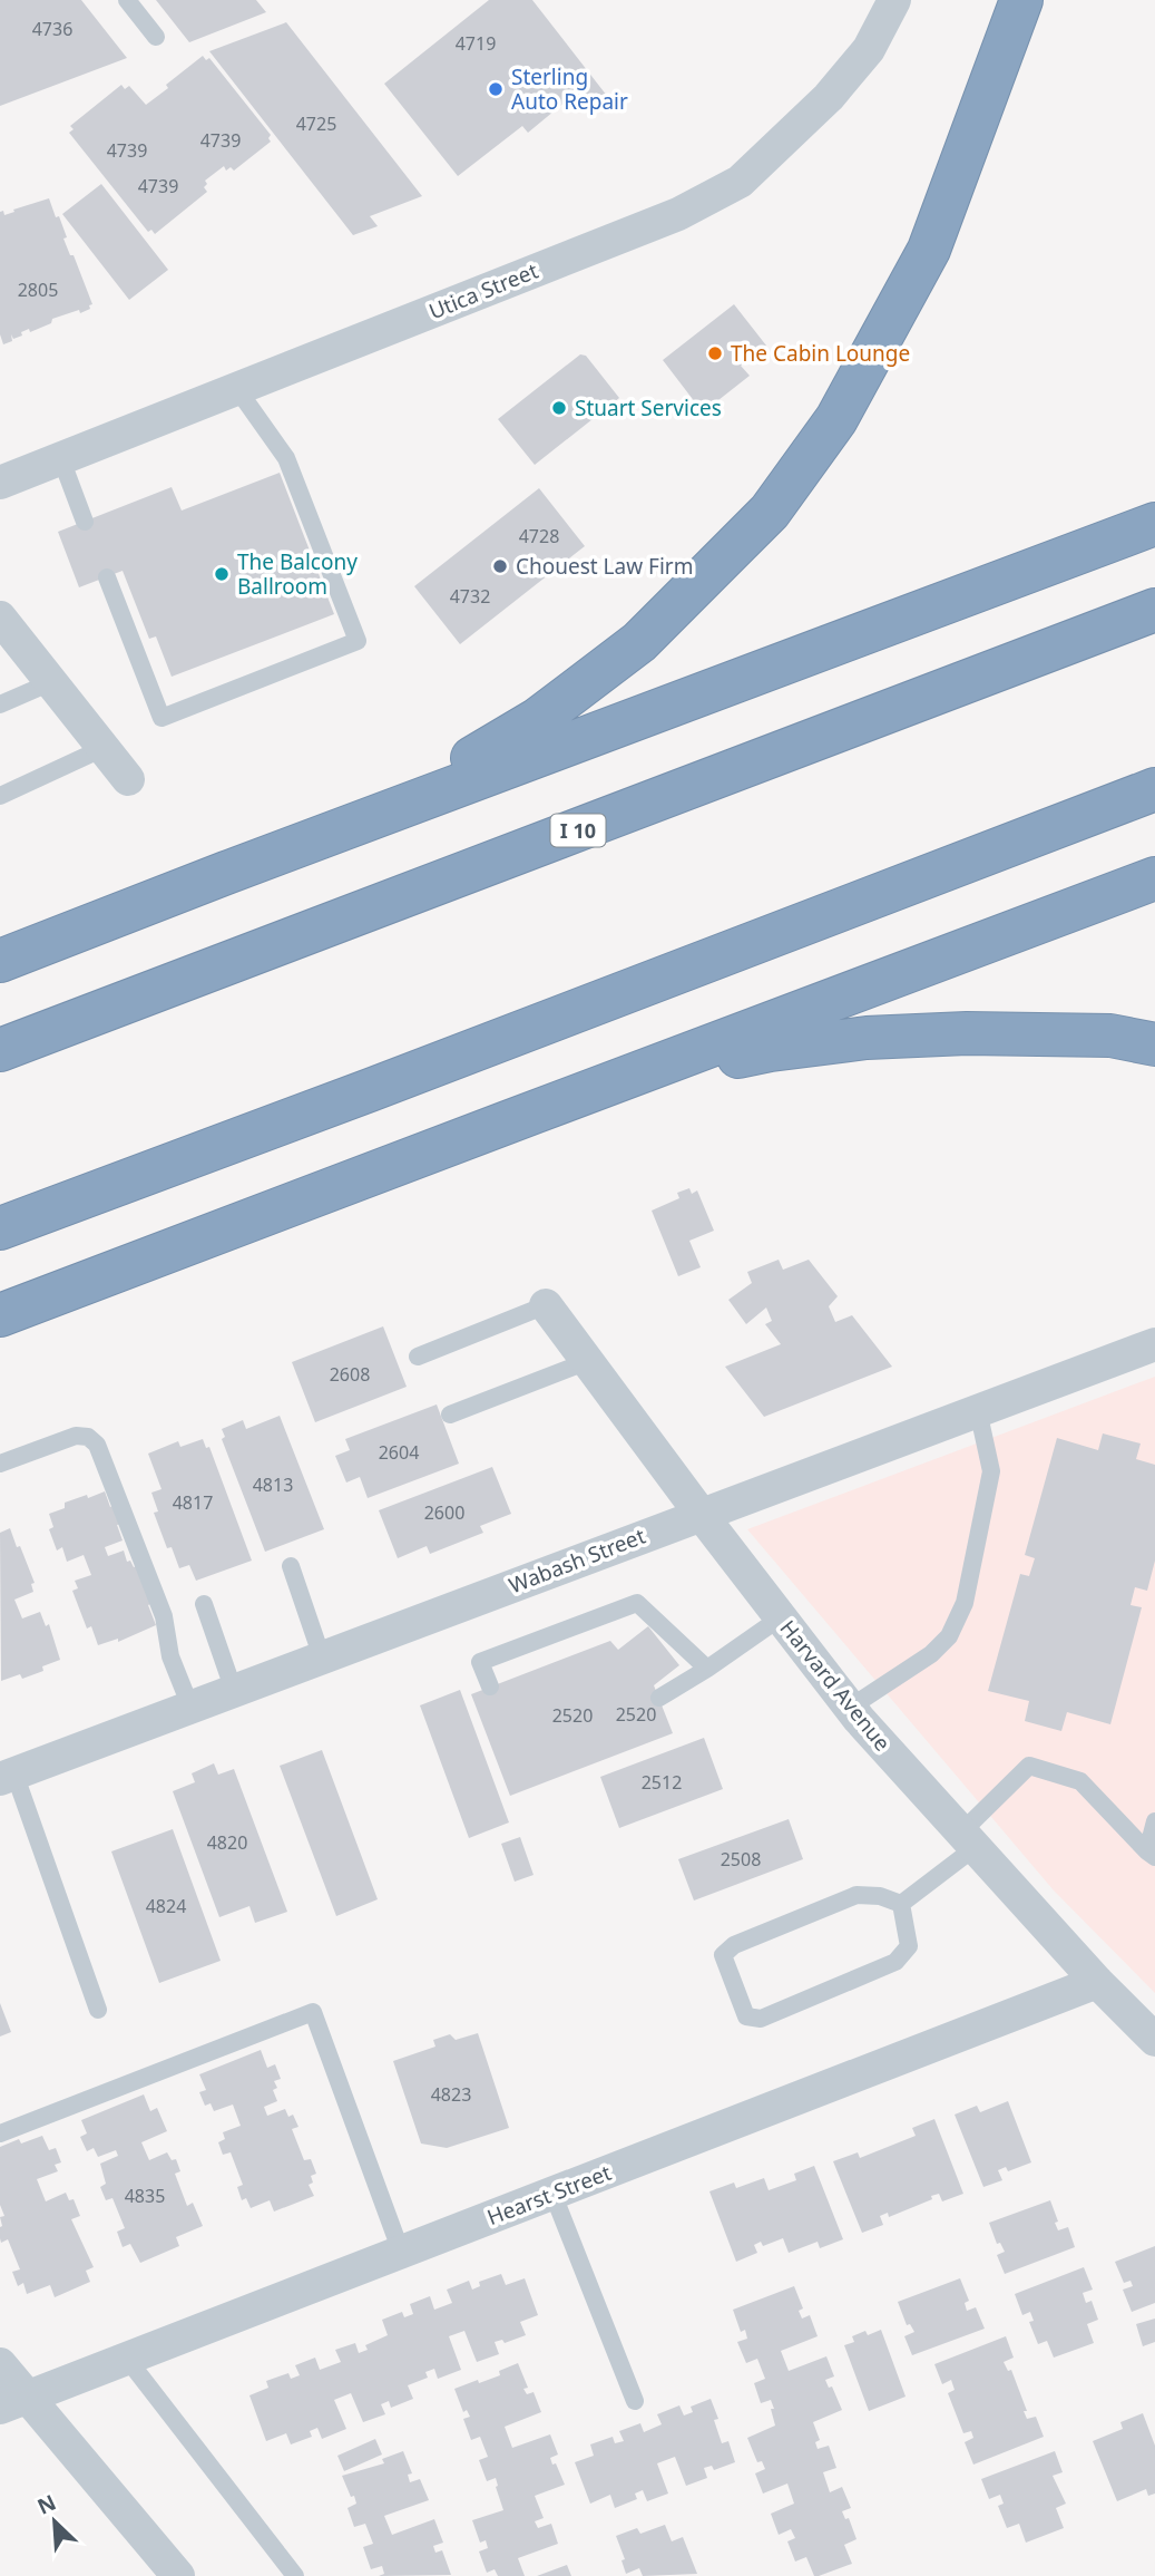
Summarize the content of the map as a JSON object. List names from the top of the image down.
{
  "streets": {
    "highway": ["I 10"],
    "street": [
      "Utica Street",
      "Wabash Street",
      "Harvard Avenue",
      "Hearst Street"
    ]
  },
  "crossings": [
    ["Wabash Street", "Harvard Avenue"],
    ["Harvard Avenue", "Hearst Street"]
  ],
  "places": [
    "Sterling Auto Repair",
    "The Cabin Lounge",
    "Stuart Services",
    "Chouest Law Firm",
    "The Balcony Ballroom"
  ],
  "house_numbers": [
    "4736",
    "4719",
    "4725",
    "4739",
    "4739",
    "4739",
    "2805",
    "4728",
    "4732",
    "2608",
    "2604",
    "4813",
    "4817",
    "2600",
    "2520",
    "2520",
    "2512",
    "4820",
    "2508",
    "4824",
    "4823",
    "4835"
  ],
  "north": "top left"
}
